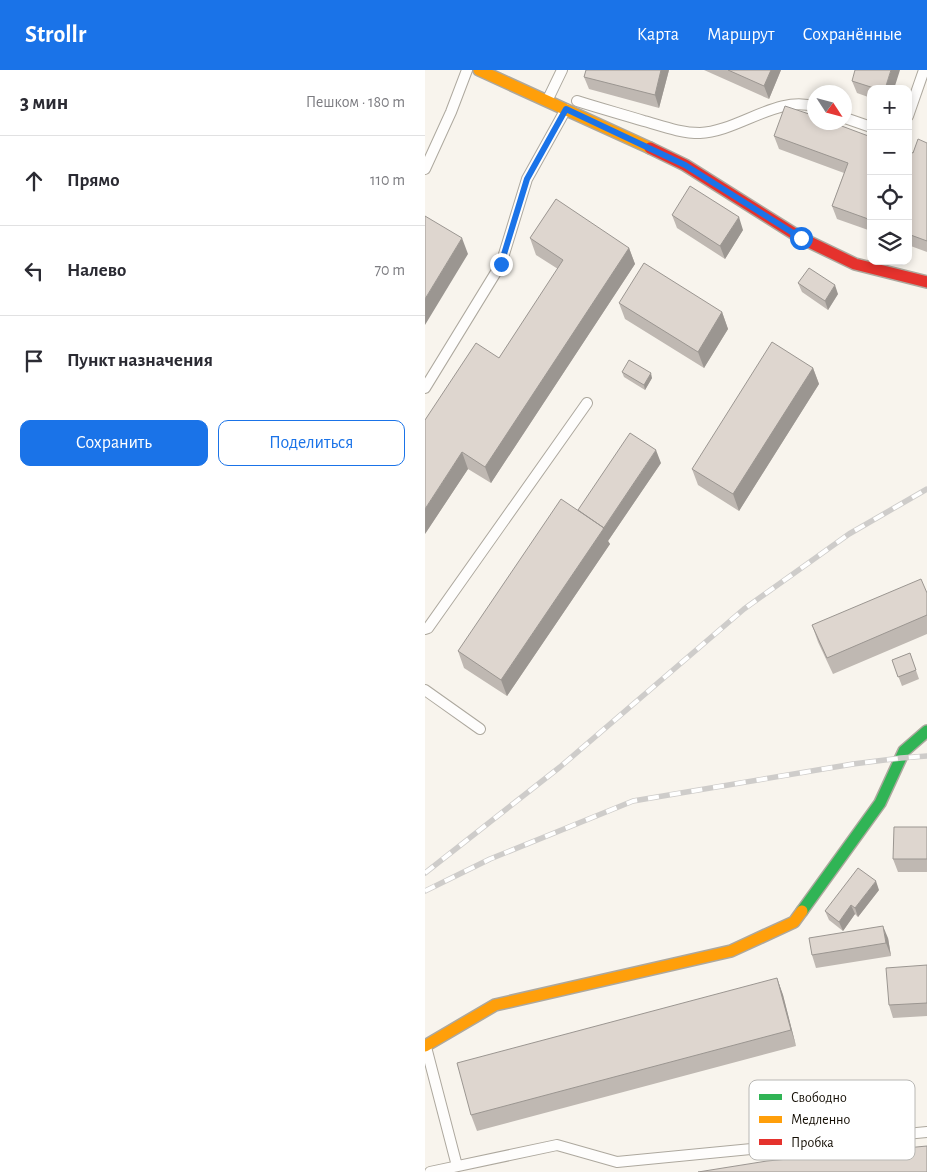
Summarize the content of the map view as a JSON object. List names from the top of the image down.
{
  "legend": ["Свободно", "Медленно", "Пробка"],
  "north": "bottom right",
  "page": {
    "header": "Strollr",
    "nav": ["Карта", "Маршрут", "Сохранённые"],
    "heading": ["3 мин", "Пешком · 180 m"],
    "map_buttons": ["+", "−"],
    "list": [
      ["Прямо", "110 m"],
      ["Налево", "70 m"],
      "Пункт назначения"
    ],
    "buttons": ["Сохранить", "Поделиться"]
  }
}
